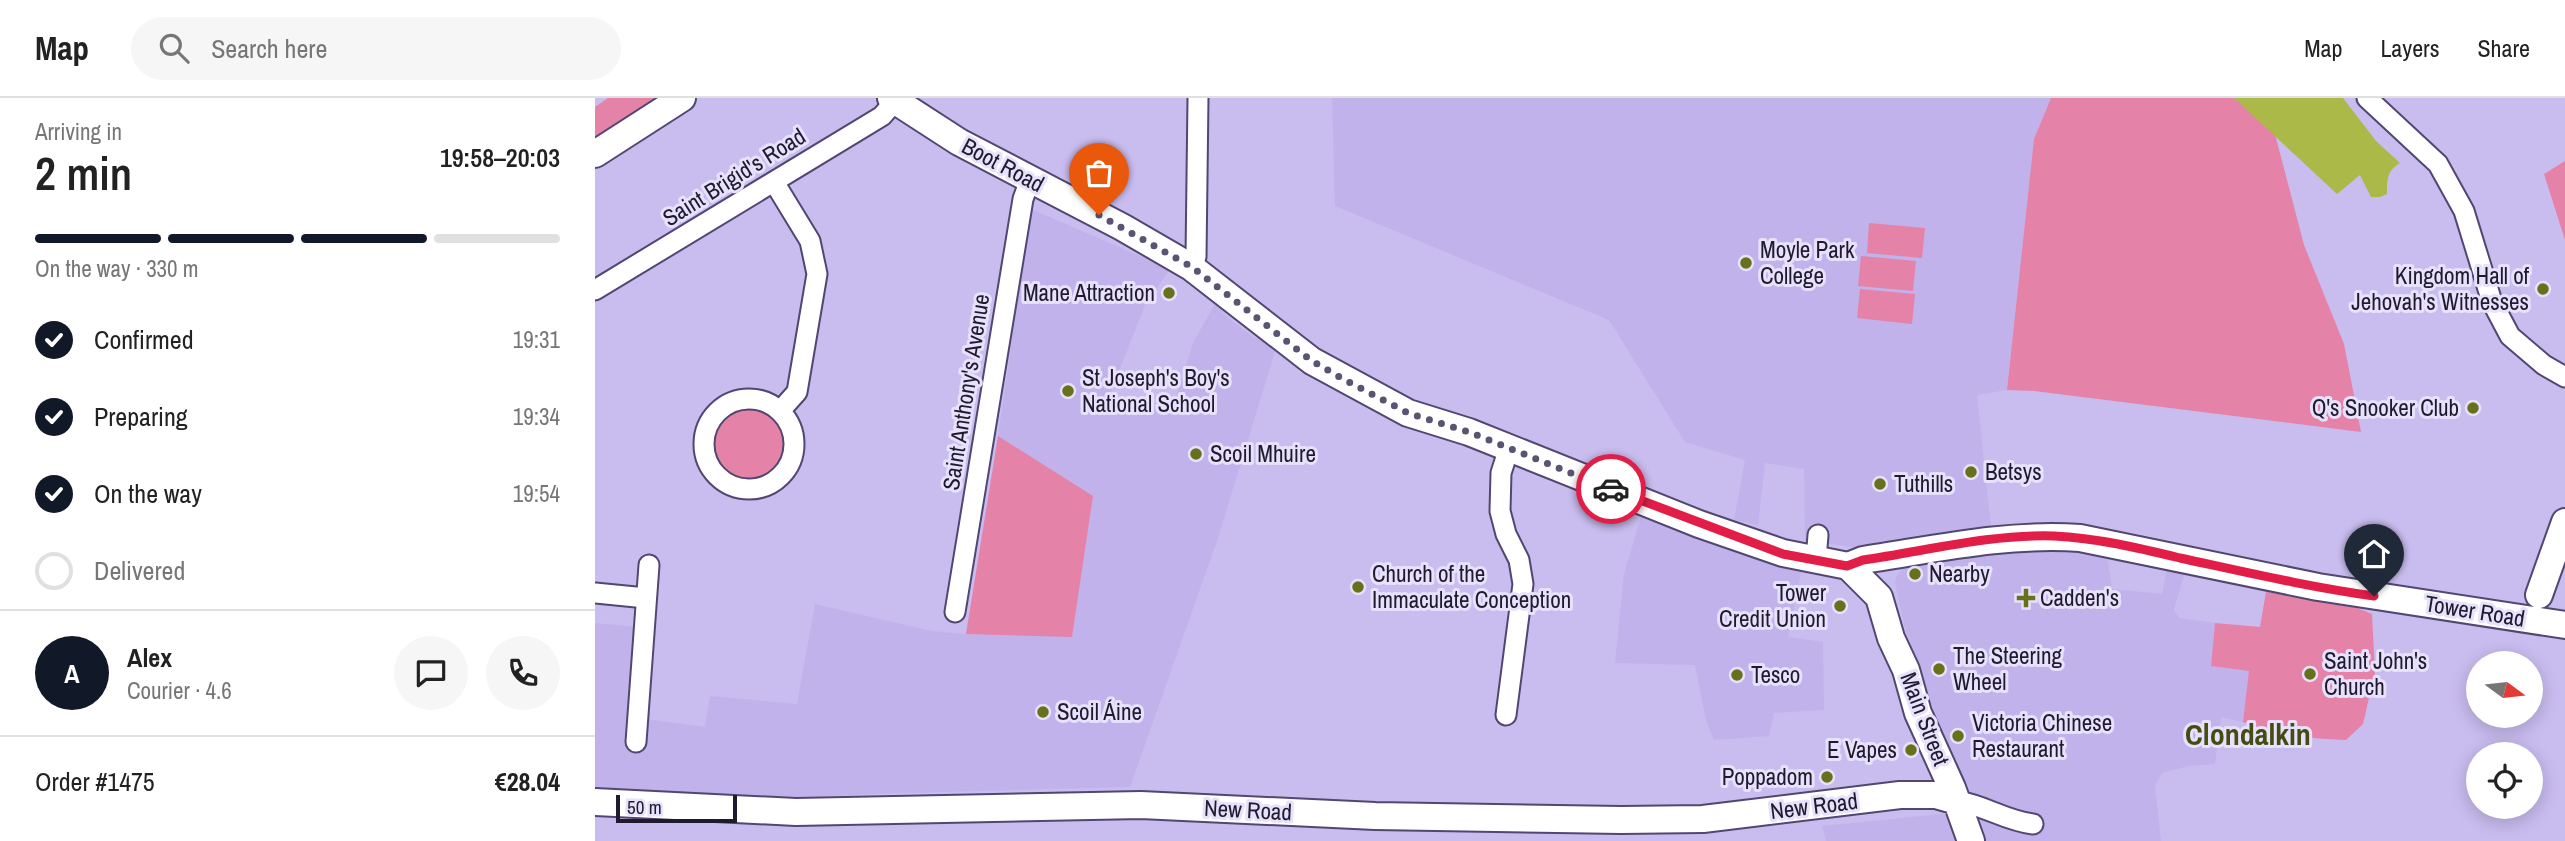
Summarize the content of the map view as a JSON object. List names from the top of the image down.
{
  "streets": {
    "street": [
      "Boot Road",
      "Saint Brigid's Road",
      "Saint Anthony's Avenue",
      "Tower Road",
      "Main Street",
      "New Road"
    ]
  },
  "crossings": [
    ["Boot Road", "Saint Brigid's Road"],
    ["Boot Road", "Saint Anthony's Avenue"],
    ["Boot Road", "Tower Road"],
    ["Boot Road", "Main Street"],
    ["Tower Road", "Main Street"],
    ["Main Street", "New Road"]
  ],
  "districts": ["Clondalkin"],
  "places": {
    "other": [
      "Moyle Park College",
      "Kingdom Hall of Jehovah's Witnesses",
      "Mane Attraction",
      "St Joseph's Boy's National School",
      "Q's Snooker Club",
      "Scoil Mhuire",
      "Betsys",
      "Tuthills",
      "Nearby",
      "Church of the Immaculate Conception",
      "Tower Credit Union",
      "The Steering Wheel",
      "Saint John's Church",
      "Tesco",
      "Scoil Áine",
      "Victoria Chinese Restaurant",
      "E Vapes",
      "Poppadom"
    ],
    "health": ["Cadden's"]
  },
  "scale_bar": "50 m",
  "north": "right",
  "page": {
    "header": "Map",
    "search": "Search here",
    "nav": ["Map", "Layers", "Share"],
    "heading": ["2 min", "Arriving in", "19:58–20:03"],
    "panel": [
      "Alex",
      "Courier · 4.6",
      "Order #1475",
      "€28.04"
    ],
    "bar": "On the way · 330 m",
    "list": [
      ["Confirmed", "19:31"],
      ["Preparing", "19:34"],
      ["On the way", "19:54"],
      "Delivered"
    ],
    "round": "A",
    "scale": "50 m"
  }
}
